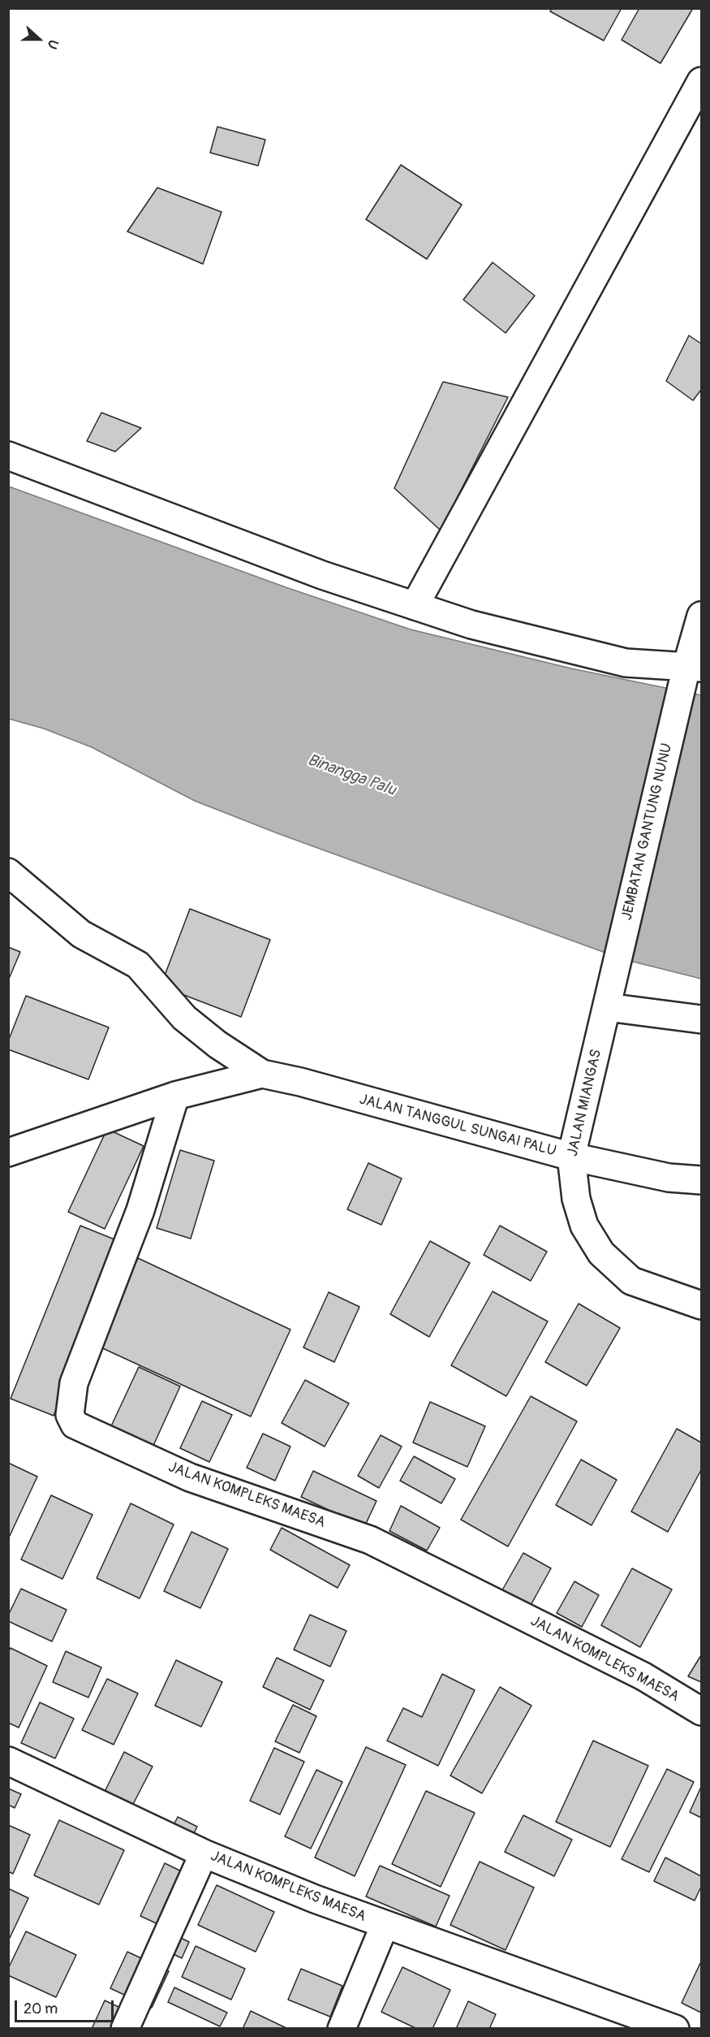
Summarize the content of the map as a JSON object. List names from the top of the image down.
{
  "streets": {
    "street": [
      "JEMBATAN GANTUNG NUNU",
      "JALAN MIANGAS",
      "JALAN TANGGUL SUNGAI PALU",
      "JALAN KOMPLEKS MAESA"
    ]
  },
  "crossings": [
    ["JEMBATAN GANTUNG NUNU", "JALAN MIANGAS"],
    ["JALAN MIANGAS", "JALAN TANGGUL SUNGAI PALU"]
  ],
  "water": ["Binangga Palu"],
  "scale_bar": "20 m",
  "north": "right"
}
